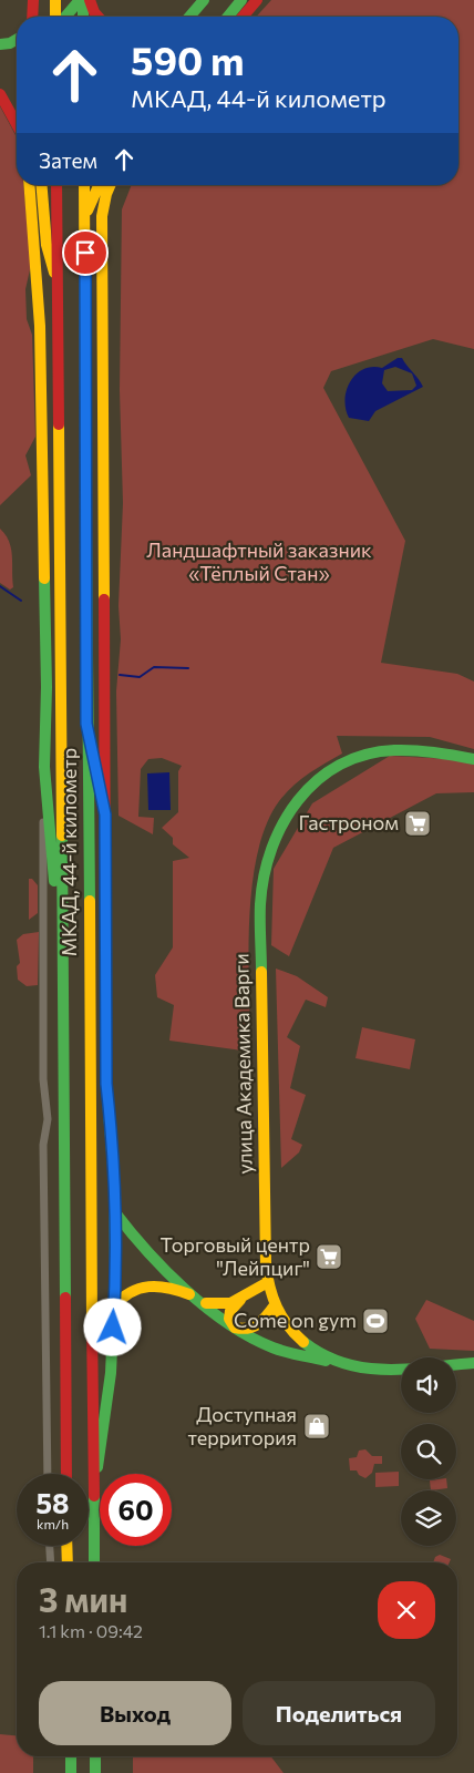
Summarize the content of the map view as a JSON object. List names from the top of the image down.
{
  "streets": {
    "main road": ["МКАД, 44-й километр", "улица Академика Варги"]
  },
  "parks": ["Ландшафтный заказник «Тёплый Стан»"],
  "places": {
    "supermarket": ["Гастроном", "Торговый центр \"Лейпциг\""],
    "sports": ["Come on gym"],
    "shop": ["Доступная территория"]
  },
  "page": {
    "turn": ["590 m", "МКАД, 44-й километр"],
    "then": "Затем",
    "speed": "58 km/h",
    "limit": "60",
    "heading": ["3 мин", "1.1 km · 09:42"],
    "buttons": ["Выход", "Поделиться"]
  }
}
